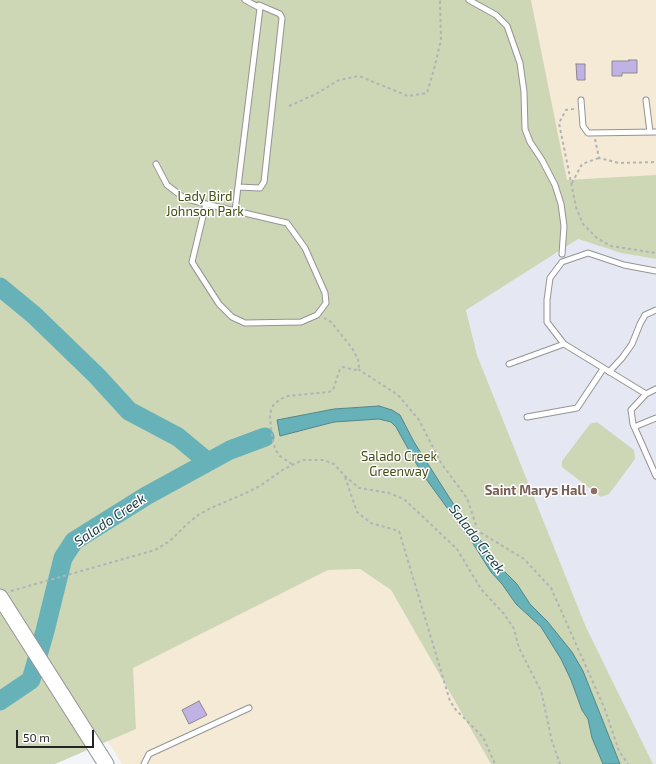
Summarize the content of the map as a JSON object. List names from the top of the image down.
{
  "water": ["Salado Creek"],
  "parks": ["Lady Bird Johnson Park", "Salado Creek Greenway"],
  "places": ["Saint Marys Hall"],
  "scale_bar": "50 m"
}
